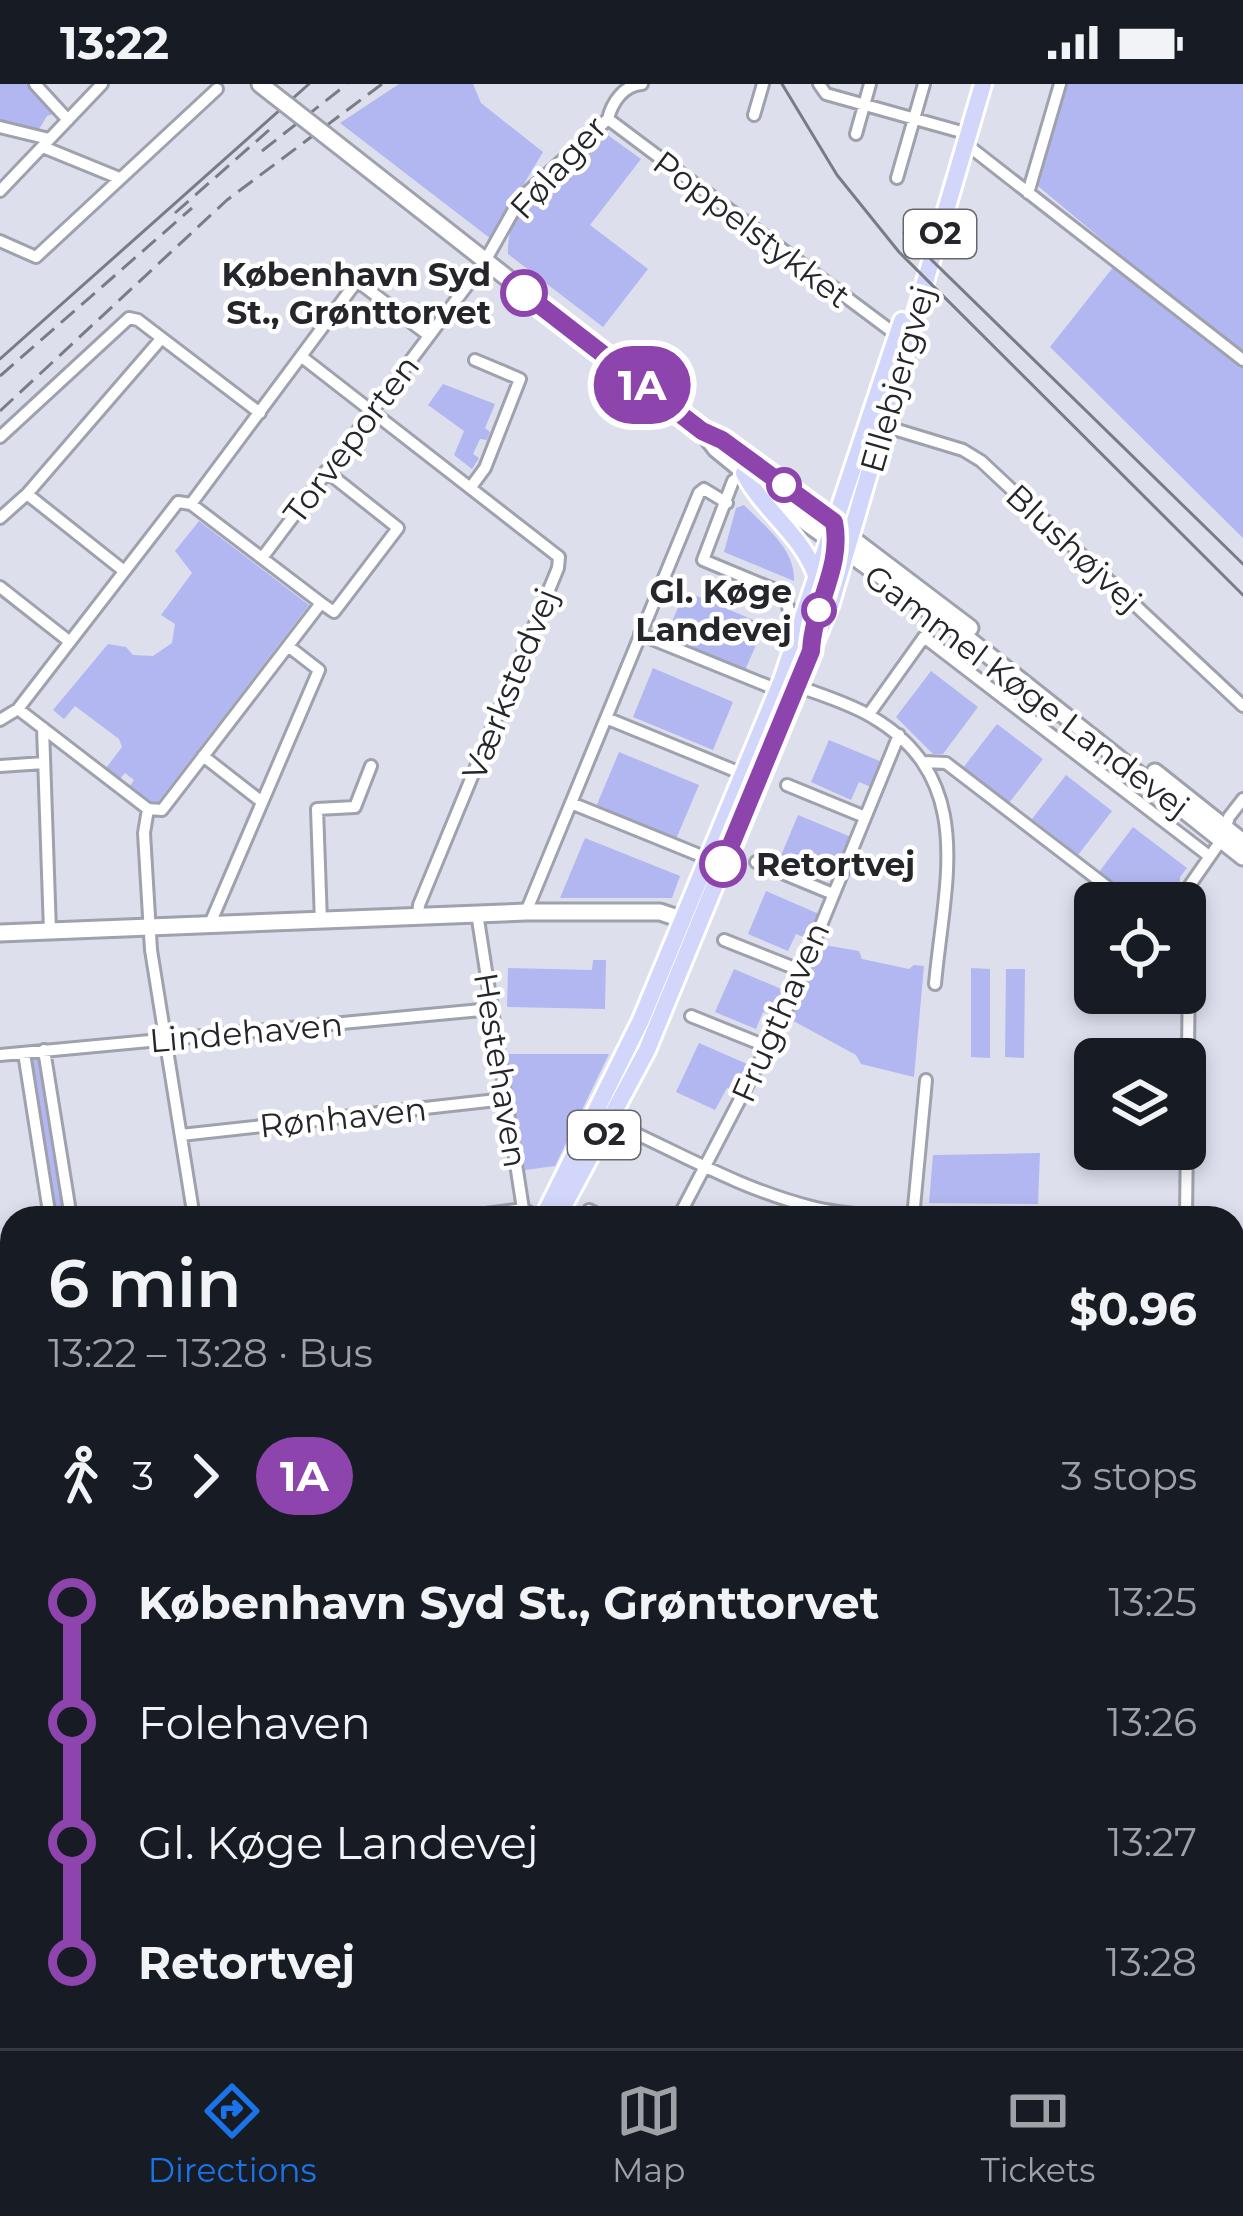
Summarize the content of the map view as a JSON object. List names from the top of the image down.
{
  "streets": {
    "main road": ["O2", "Ellebjergvej"],
    "street": [
      "Følager",
      "Poppelstykket",
      "Torveporten",
      "Blushøjvej",
      "Værkstedvej",
      "Gammel Køge Landevej",
      "Frugthaven",
      "Lindehaven",
      "Hestehaven",
      "Rønhaven"
    ]
  },
  "crossings": [
    ["Følager", "Poppelstykket"],
    ["Følager", "Torveporten"],
    ["Følager", "Gammel Køge Landevej"],
    ["Poppelstykket", "Ellebjergvej"],
    ["O2", "Ellebjergvej"],
    ["O2", "Gammel Køge Landevej"],
    ["Ellebjergvej", "Blushøjvej"],
    ["Ellebjergvej", "Gammel Køge Landevej"],
    ["Torveporten", "Værkstedvej"],
    ["Torveporten", "Gammel Køge Landevej"],
    ["Lindehaven", "Hestehaven"],
    ["Hestehaven", "Rønhaven"]
  ],
  "places": ["København Syd St., Grønttorvet", "Gl. Køge Landevej", "Retortvej"],
  "lines": ["bus line 1A"],
  "page": {
    "status": "13:22",
    "on_map": "1A",
    "heading": ["6 min", "13:22 – 13:28 · Bus", "$0.96"],
    "legs": ["3", "1A", "3 stops"],
    "list": [
      {
        "name": "København Syd St., Grønttorvet",
        "value": "13:25"
      },
      {
        "name": "Folehaven",
        "value": "13:26"
      },
      {
        "name": "Gl. Køge Landevej",
        "value": "13:27"
      },
      {
        "name": "Retortvej",
        "value": "13:28"
      }
    ],
    "tabs": ["Directions", "Map", "Tickets"]
  }
}
